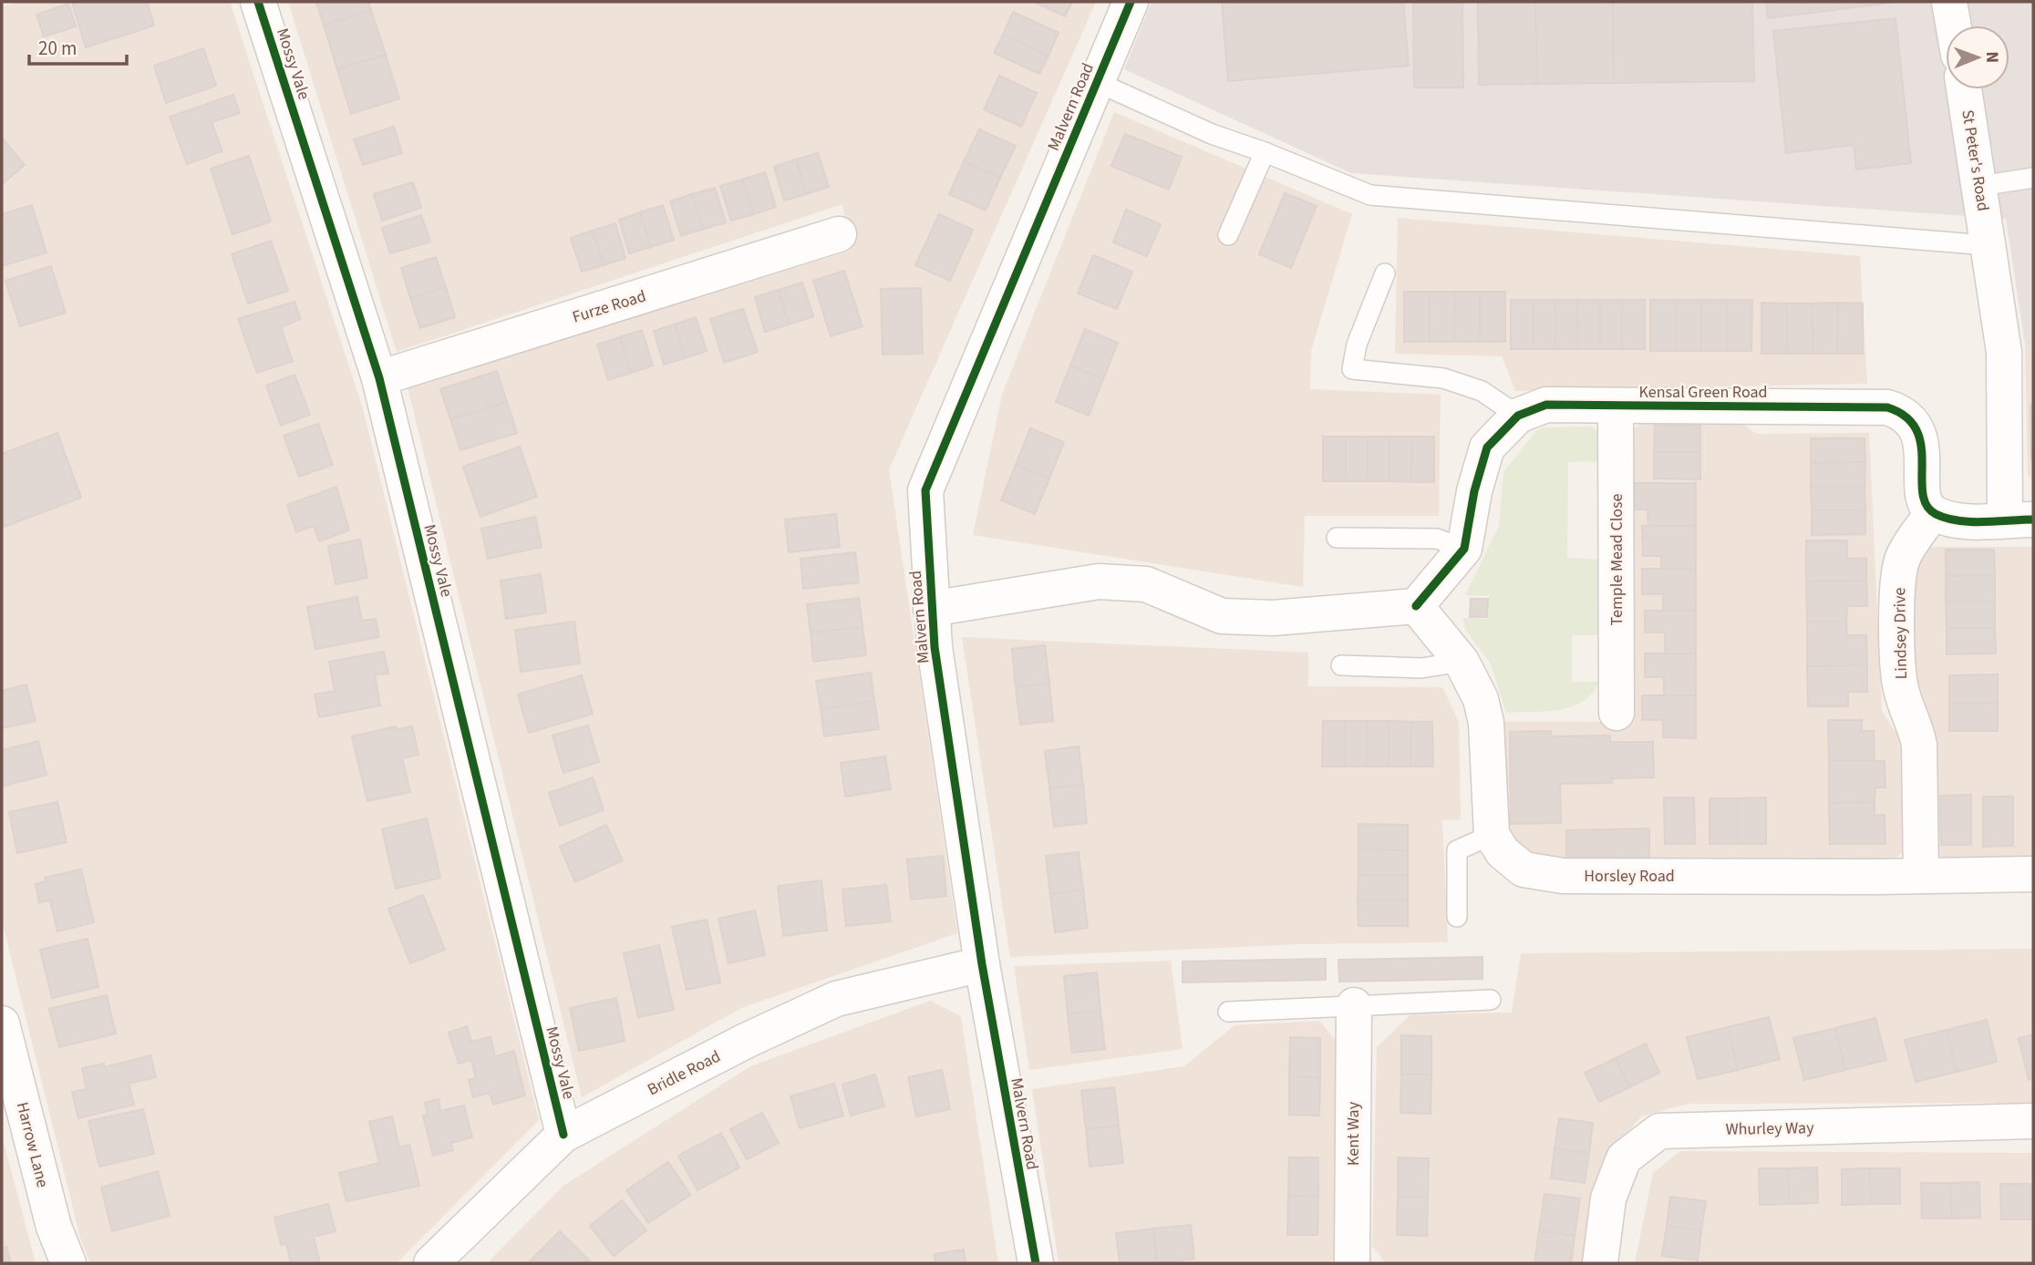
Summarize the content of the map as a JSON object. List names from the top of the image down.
{
  "streets": {
    "street": [
      "Mossy Vale",
      "Malvern Road",
      "St Peter's Road",
      "Furze Road",
      "Kensal Green Road",
      "Temple Mead Close",
      "Lindsey Drive",
      "Horsley Road",
      "Bridle Road",
      "Whurley Way",
      "Kent Way",
      "Harrow Lane"
    ]
  },
  "crossings": [
    ["Mossy Vale", "Furze Road"],
    ["Mossy Vale", "Bridle Road"],
    ["Malvern Road", "Bridle Road"],
    ["Kensal Green Road", "Temple Mead Close"],
    ["Kensal Green Road", "Lindsey Drive"],
    ["Lindsey Drive", "Horsley Road"]
  ],
  "scale_bar": "20 m",
  "north": "right"
}
